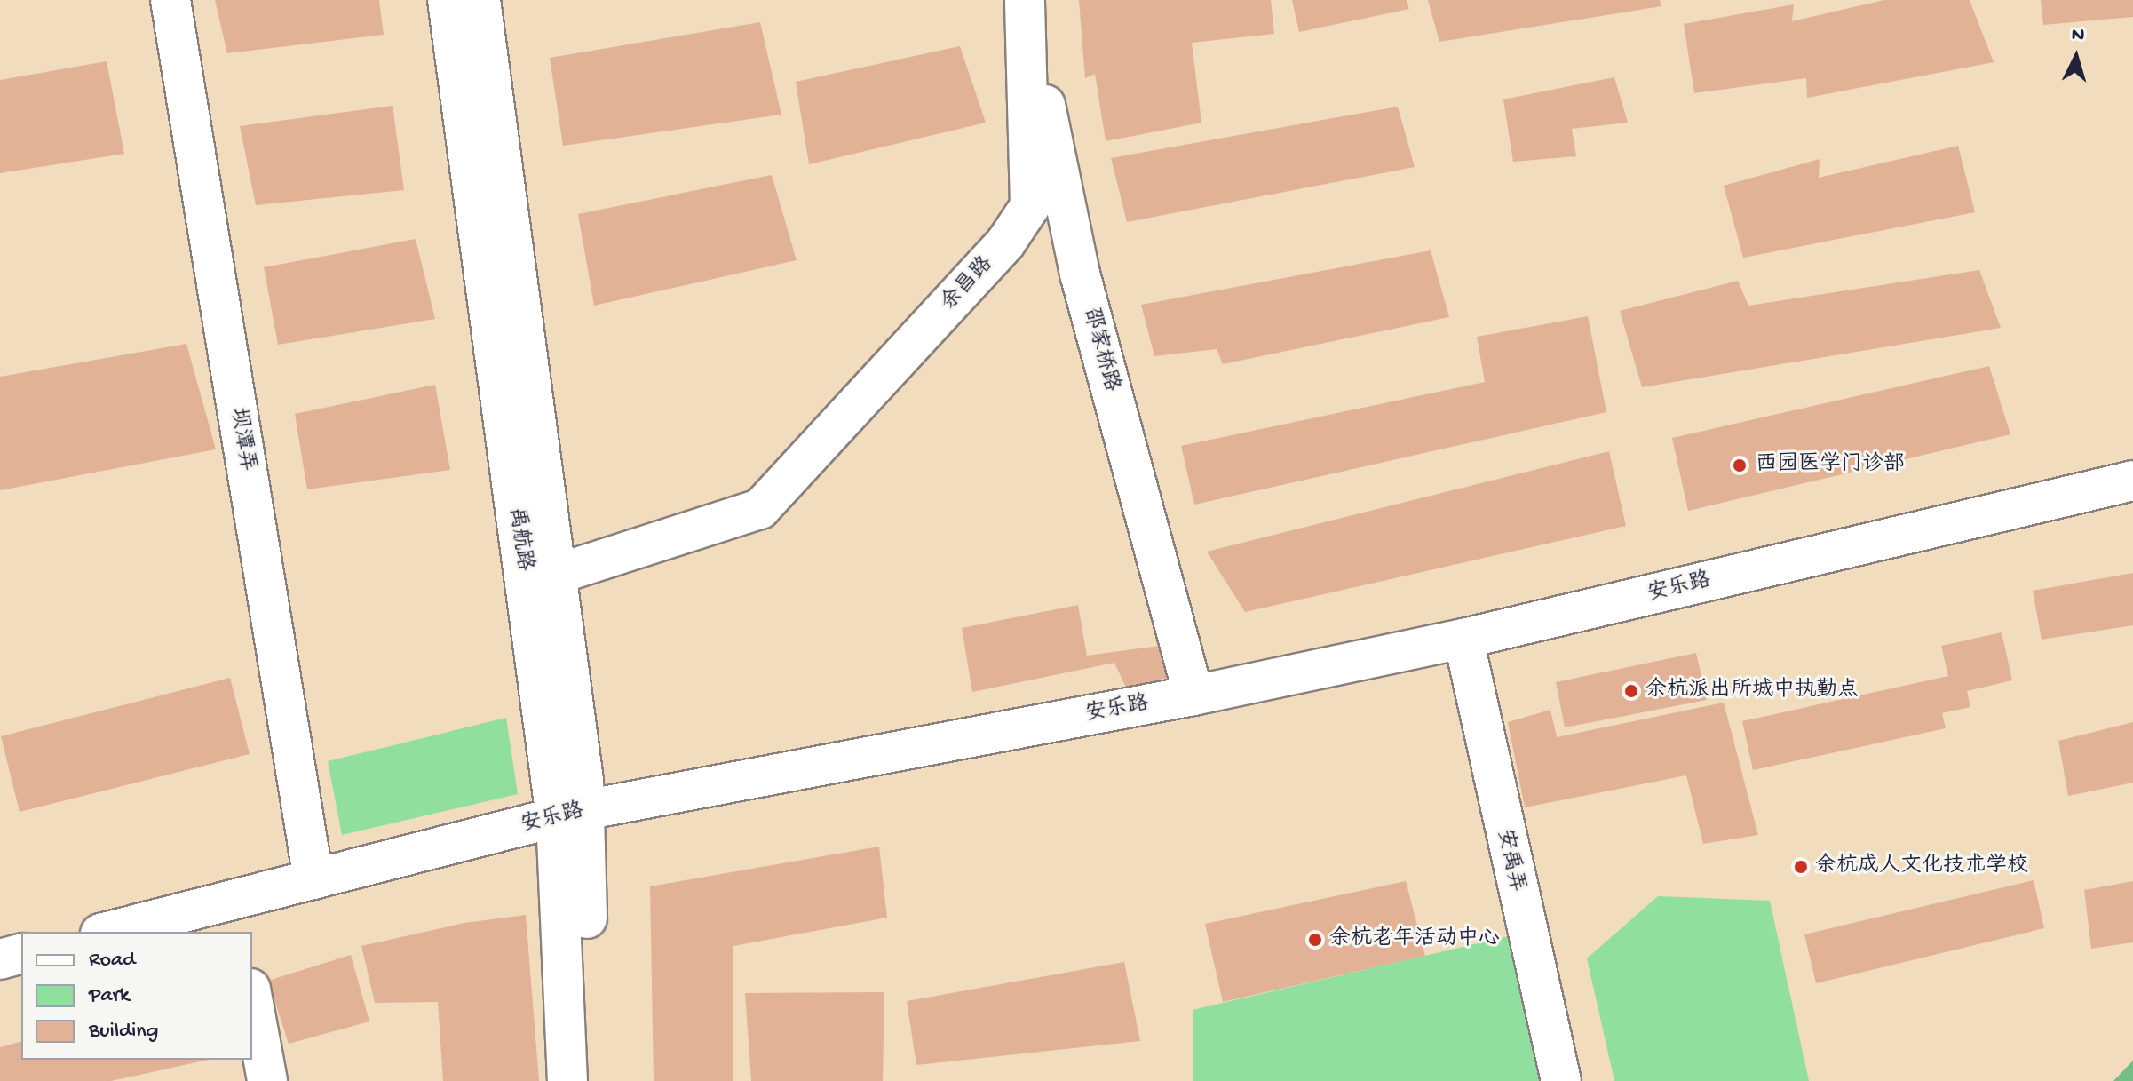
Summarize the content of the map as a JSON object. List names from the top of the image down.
{
  "streets": {
    "street": [
      "余昌路",
      "邵家桥路",
      "坝潭弄",
      "禹航路",
      "安乐路",
      "安禹弄"
    ]
  },
  "crossings": [
    ["余昌路", "邵家桥路"],
    ["余昌路", "禹航路"],
    ["邵家桥路", "安乐路"],
    ["坝潭弄", "安乐路"],
    ["禹航路", "安乐路"],
    ["安乐路", "安禹弄"]
  ],
  "places": [
    "西园医学门诊部",
    "余杭派出所城中执勤点",
    "余杭成人文化技术学校",
    "余杭老年活动中心"
  ],
  "legend": ["Road", "Park", "Building"],
  "north": "top"
}
